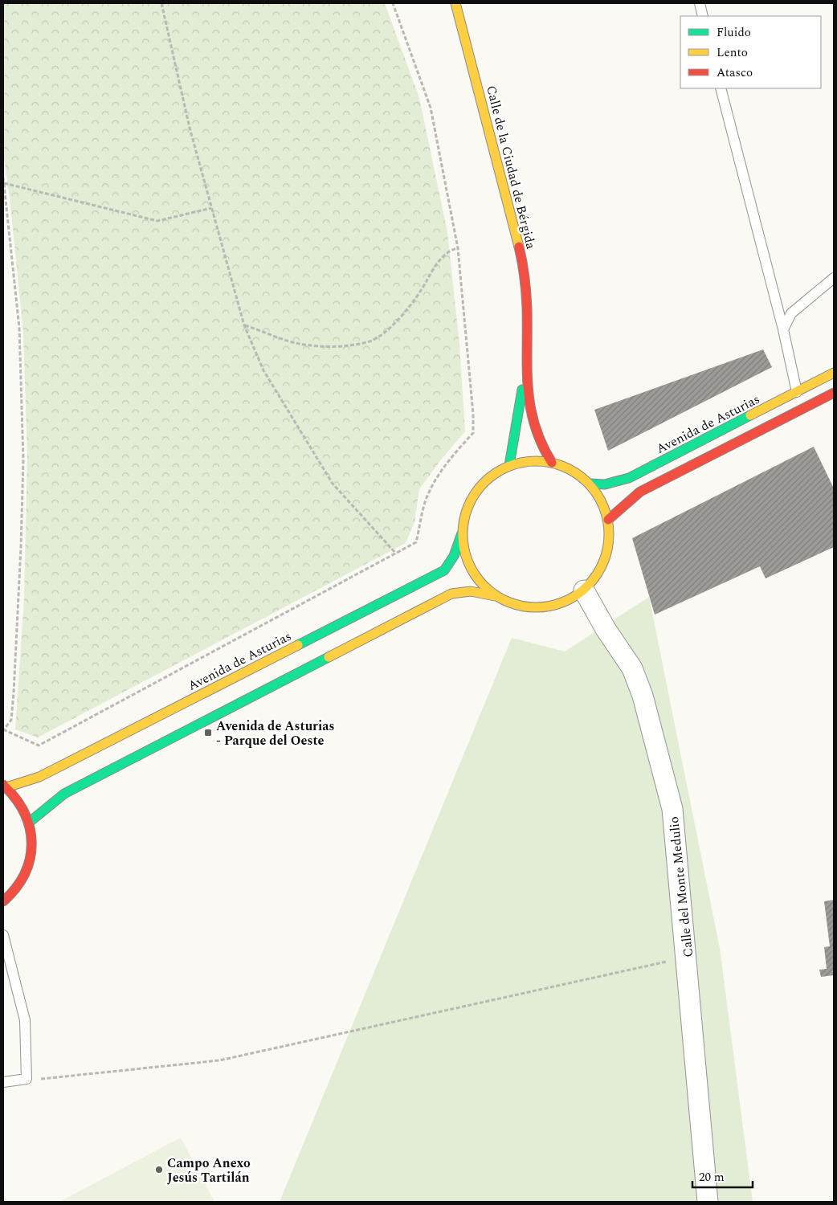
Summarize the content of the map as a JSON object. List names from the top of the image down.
{
  "streets": {
    "main road": ["Calle de la Ciudad de Bérgida", "Avenida de Asturias"],
    "street": ["Calle del Monte Medulio"]
  },
  "places": {
    "transit": ["Avenida de Asturias - Parque del Oeste"],
    "other": ["Campo Anexo Jesús Tartilán"]
  },
  "legend": ["Fluido", "Lento", "Atasco"],
  "scale_bar": "20 m"
}
